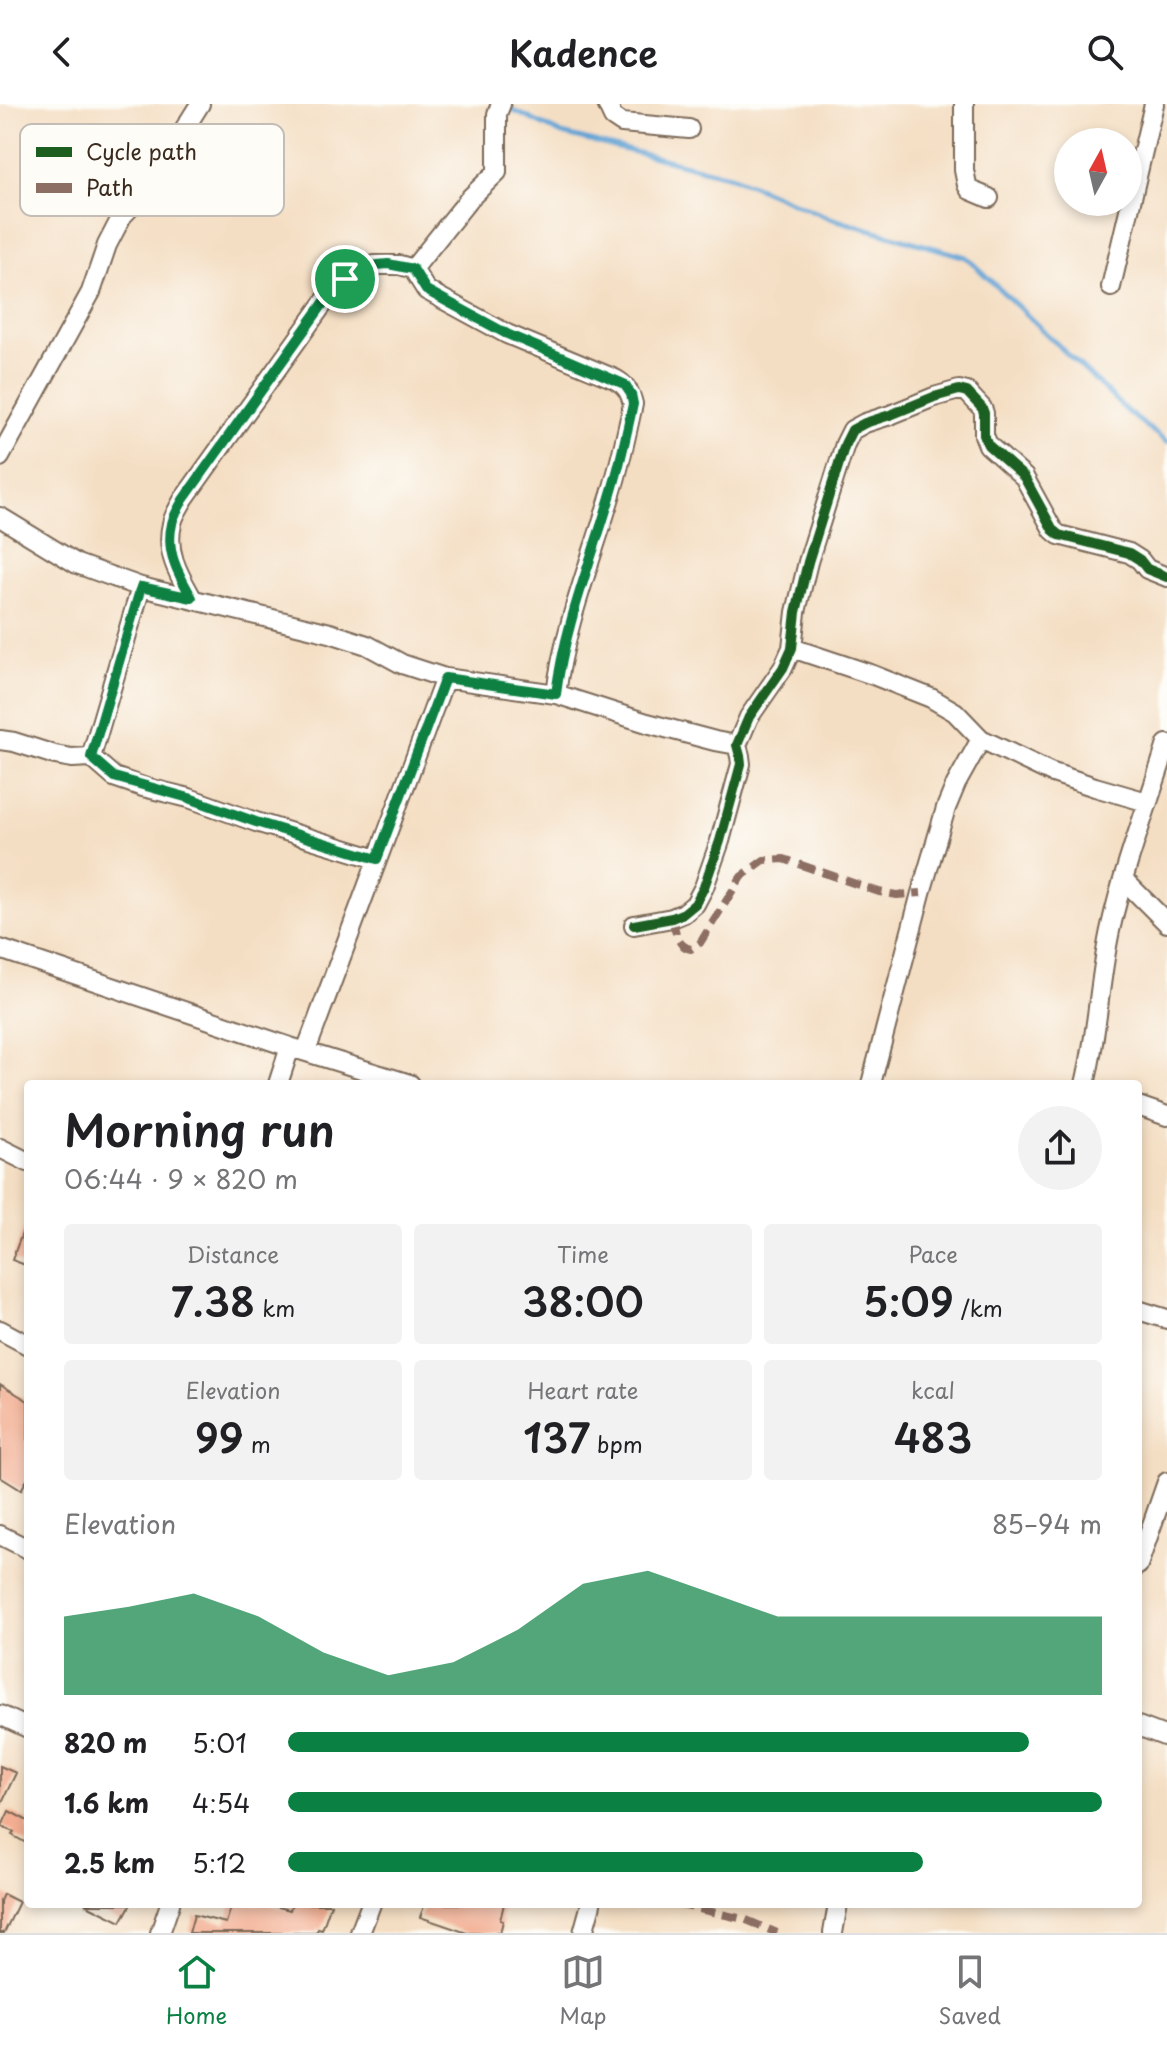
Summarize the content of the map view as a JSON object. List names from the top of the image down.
{
  "legend": ["Cycle path", "Path"],
  "north": "top",
  "page": {
    "header": "Kadence",
    "heading": ["Morning run", "06:44 · 9 × 820 m"],
    "stats": [
      ["Distance", "7.38 km"],
      ["Time", "38:00"],
      ["Pace", "5:09 /km"],
      ["Elevation", "99 m"],
      ["Heart rate", "137 bpm"],
      ["kcal", "483"]
    ],
    "chart": ["Elevation", "85–94 m"],
    "list": [
      {
        "name": "820 m",
        "note": "5:01"
      },
      {
        "name": "1.6 km",
        "note": "4:54"
      },
      {
        "name": "2.5 km",
        "note": "5:12"
      }
    ],
    "tabs": ["Home", "Map", "Saved"]
  }
}
